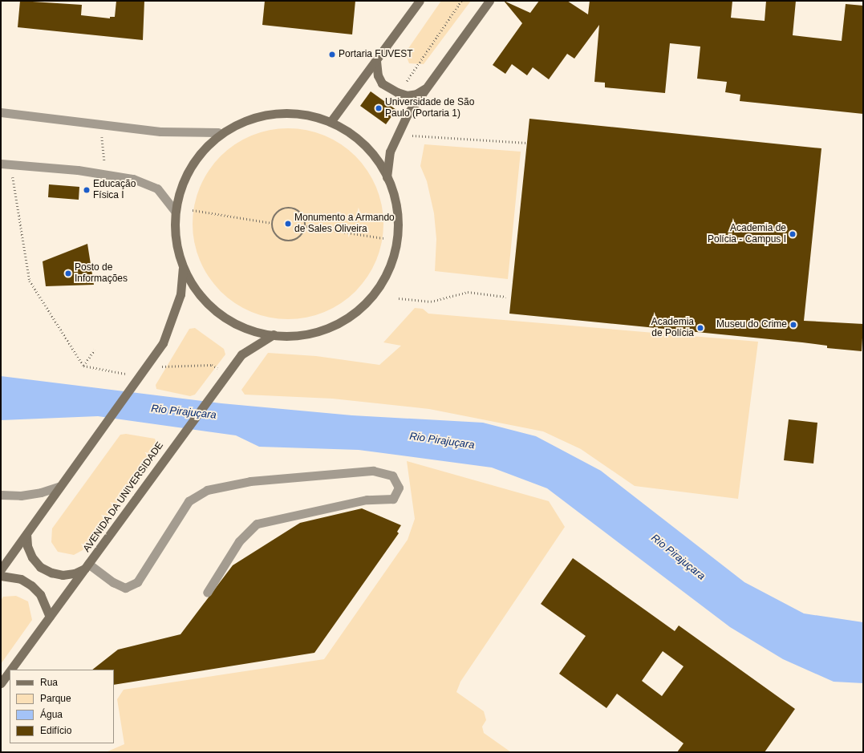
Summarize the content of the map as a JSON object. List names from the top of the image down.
{
  "streets": {
    "main road": ["AVENIDA DA UNIVERSIDADE"]
  },
  "water": ["Rio Pirajuçara"],
  "places": [
    "Portaria FUVEST",
    "Universidade de São Paulo (Portaria 1)",
    "Educação Física I",
    "Monumento a Armando de Sales Oliveira",
    "Academia de Polícia - Campus I",
    "Posto de Informações",
    "Museu do Crime",
    "Academia de Polícia"
  ],
  "legend": [
    "Rua",
    "Parque",
    "Água",
    "Edifício"
  ]
}
